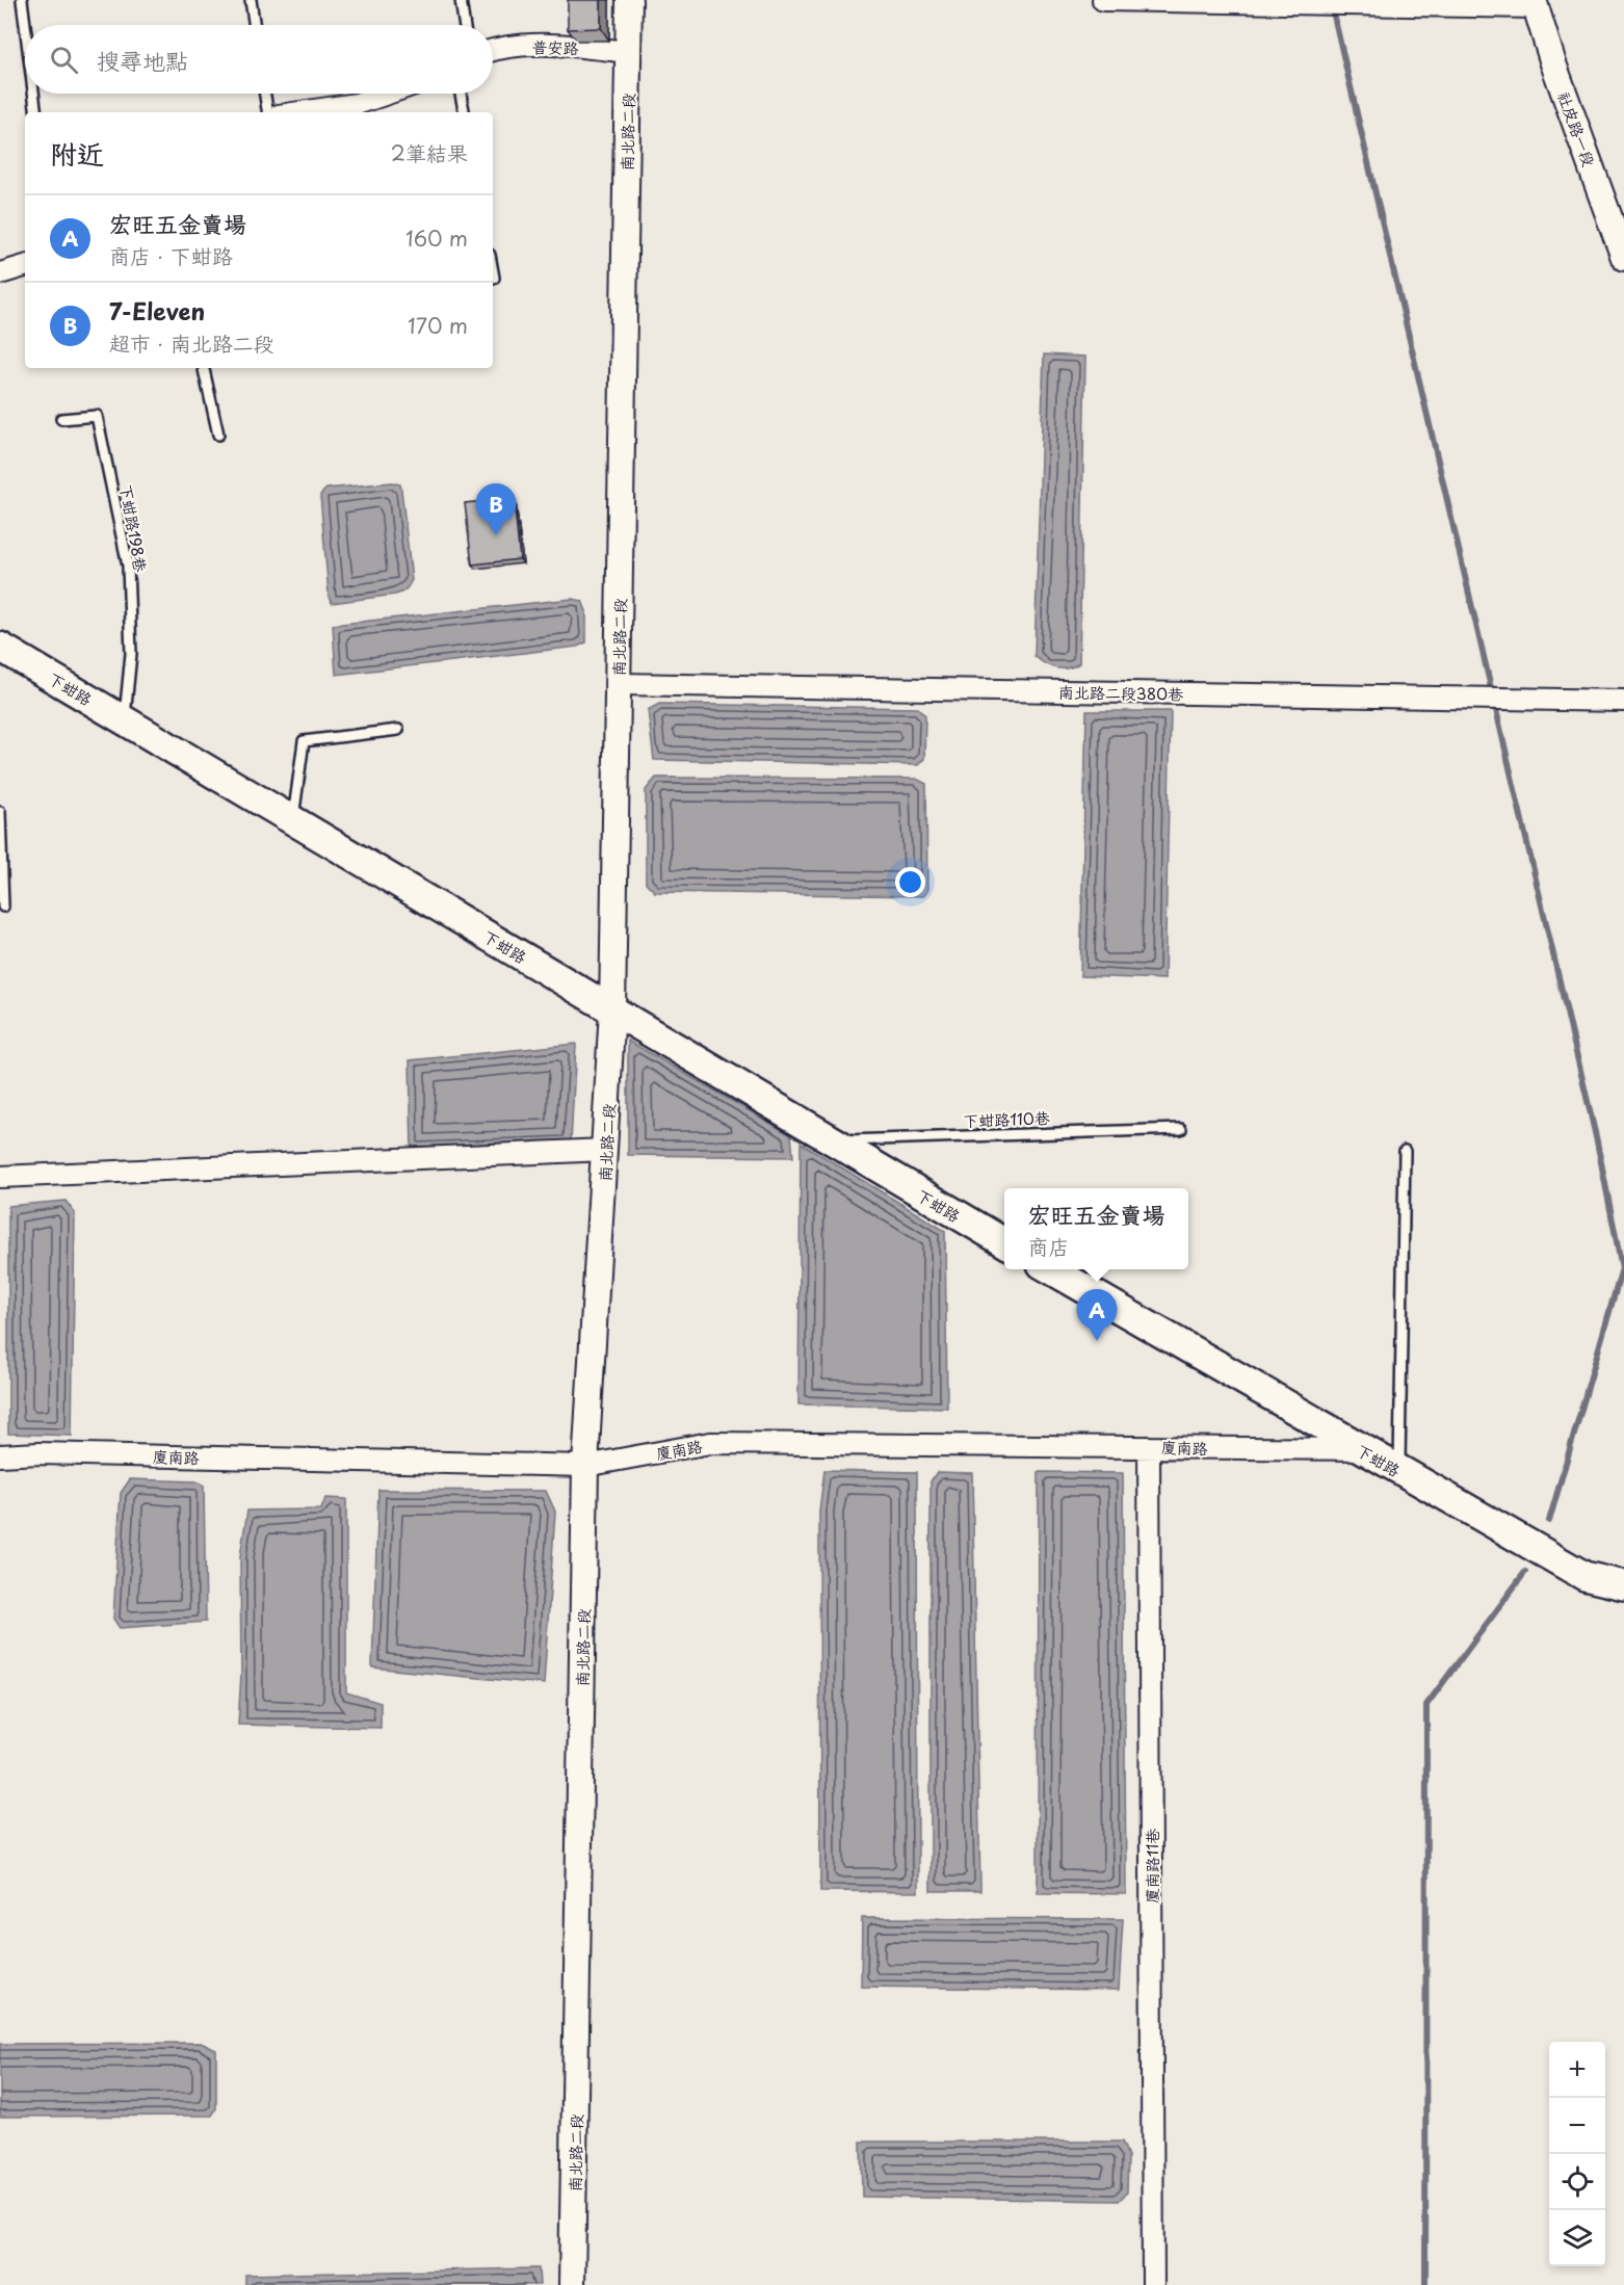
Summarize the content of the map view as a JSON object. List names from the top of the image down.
{
  "streets": {
    "main road": ["下蚶路"],
    "street": [
      "普安路",
      "社皮路一段",
      "南北路二段",
      "南北路二段380巷",
      "廈南路",
      "廈南路11巷"
    ],
    "lane": ["下蚶路198巷", "下蚶路110巷"]
  },
  "crossings": [
    ["普安路", "南北路二段"],
    ["南北路二段", "下蚶路"],
    ["南北路二段", "南北路二段380巷"],
    ["南北路二段", "廈南路"],
    ["下蚶路198巷", "下蚶路"],
    ["下蚶路", "下蚶路110巷"],
    ["下蚶路", "廈南路"],
    ["廈南路", "廈南路11巷"]
  ],
  "page": {
    "search": "搜尋地點",
    "heading": ["附近", "2筆結果"],
    "list": [
      {
        "mark": "A",
        "name": "宏旺五金賣場",
        "note": "商店 · 下蚶路",
        "value": "160 m"
      },
      {
        "mark": "B",
        "name": "7-Eleven",
        "note": "超市 · 南北路二段",
        "value": "170 m"
      }
    ],
    "pins": ["B", "A"],
    "popup": ["宏旺五金賣場", "商店"],
    "map_buttons": ["+", "−"]
  }
}
